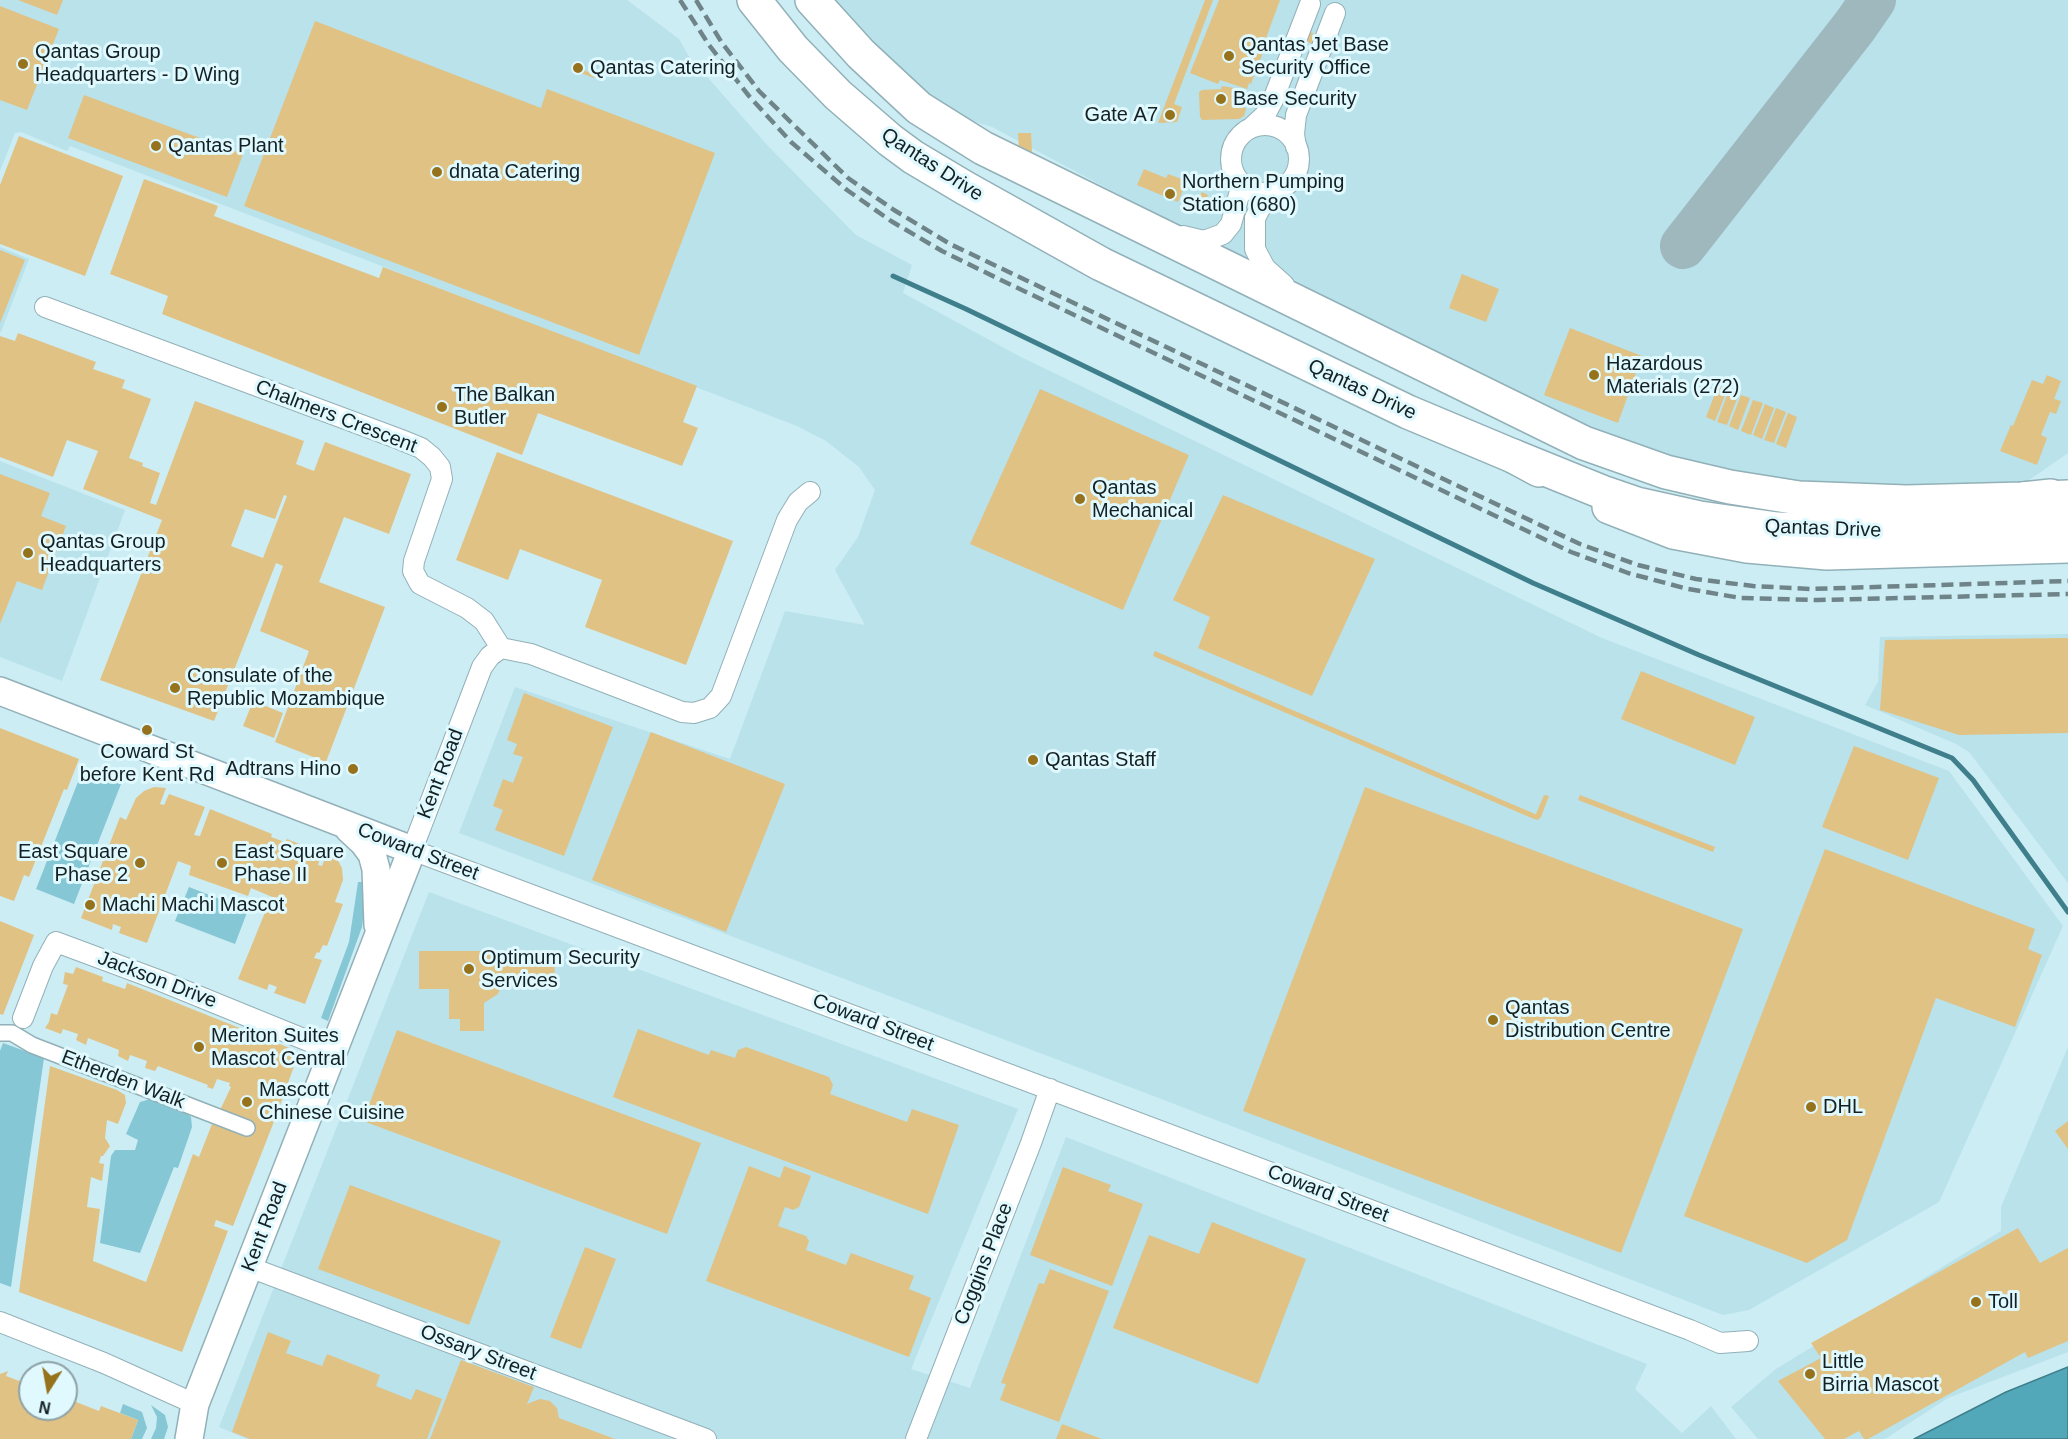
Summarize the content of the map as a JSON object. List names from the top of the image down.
{
  "streets": {
    "highway": ["Qantas Drive"],
    "main road": ["Kent Road", "Coward Street"],
    "street": [
      "Chalmers Crescent",
      "Jackson Drive",
      "Etherden Walk",
      "Coggins Place",
      "Ossary Street"
    ]
  },
  "crossings": [
    ["Chalmers Crescent", "Kent Road"],
    ["Kent Road", "Coward Street"],
    ["Kent Road", "Jackson Drive"],
    ["Kent Road", "Ossary Street"],
    ["Coward Street", "Coggins Place"]
  ],
  "places": [
    "Qantas Jet Base Security Office",
    "Qantas Group Headquarters - D Wing",
    "Qantas Catering",
    "Base Security",
    "Gate A7",
    "Qantas Plant",
    "dnata Catering",
    "Northern Pumping Station (680)",
    "Hazardous Materials (272)",
    "The Balkan Butler",
    "Qantas Mechanical",
    "Qantas Group Headquarters",
    "Consulate of the Republic Mozambique",
    "Coward St before Kent Rd",
    "Qantas Staff",
    "Adtrans Hino",
    "East Square Phase 2",
    "East Square Phase II",
    "Machi Machi Mascot",
    "Optimum Security Services",
    "Qantas Distribution Centre",
    "Meriton Suites Mascot Central",
    "Mascott Chinese Cuisine",
    "DHL",
    "Toll",
    "Little Birria Mascot"
  ],
  "north": "bottom"
}
